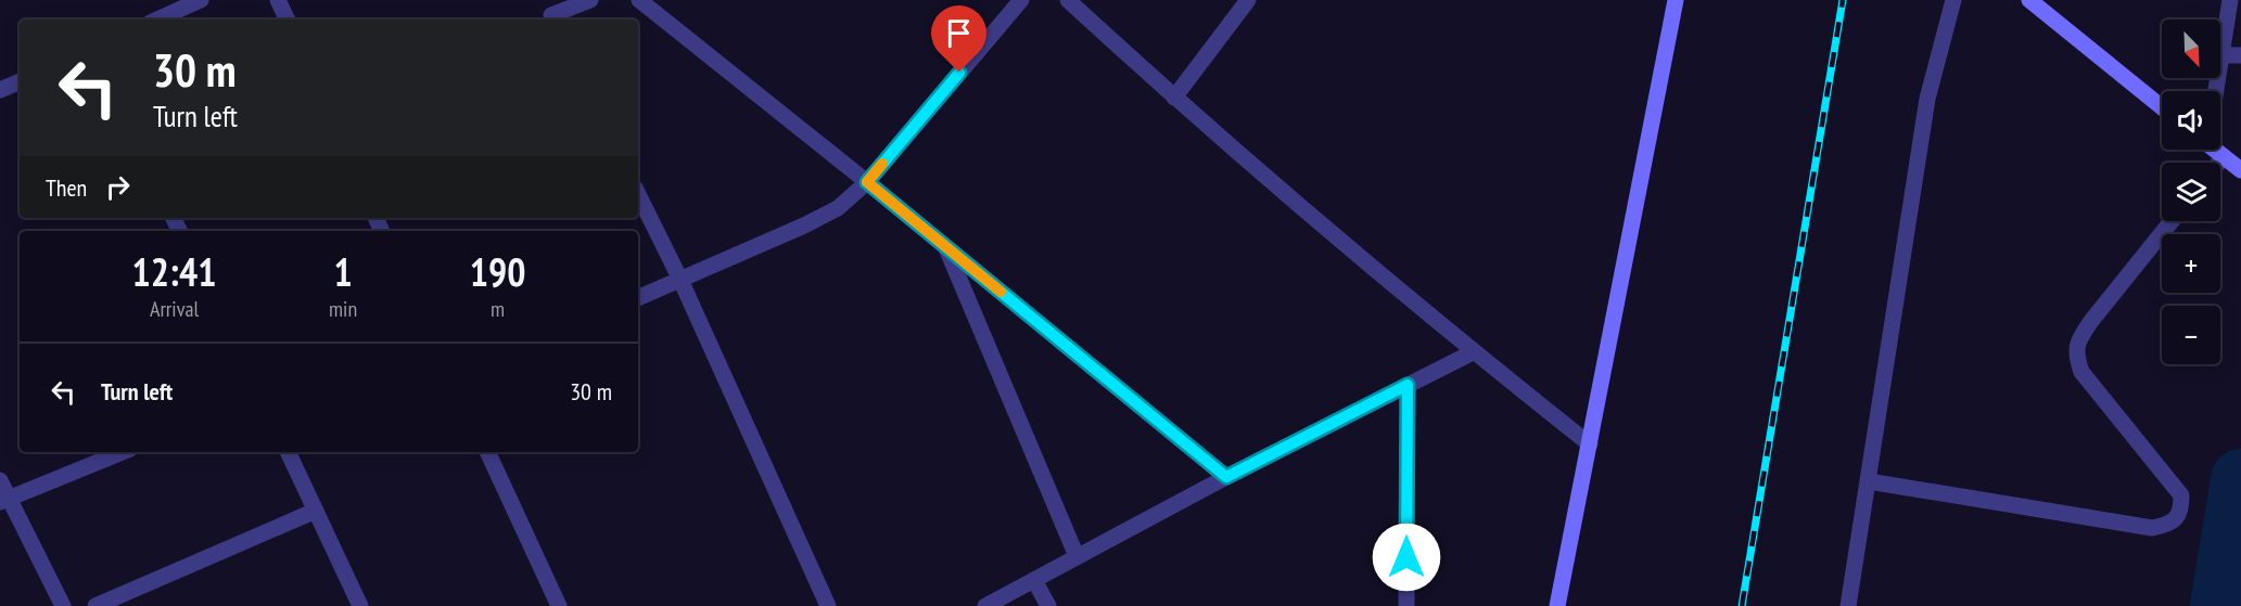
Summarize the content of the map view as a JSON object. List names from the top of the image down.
{
  "north": "bottom right",
  "page": {
    "map_buttons": ["+", "−"],
    "turn": ["30 m", "Turn left"],
    "then": "Then",
    "eta": [
      "12:41",
      "Arrival",
      "1",
      "min",
      "190",
      "m"
    ],
    "list": [
      {
        "name": "Turn left",
        "value": "30 m"
      }
    ]
  }
}
